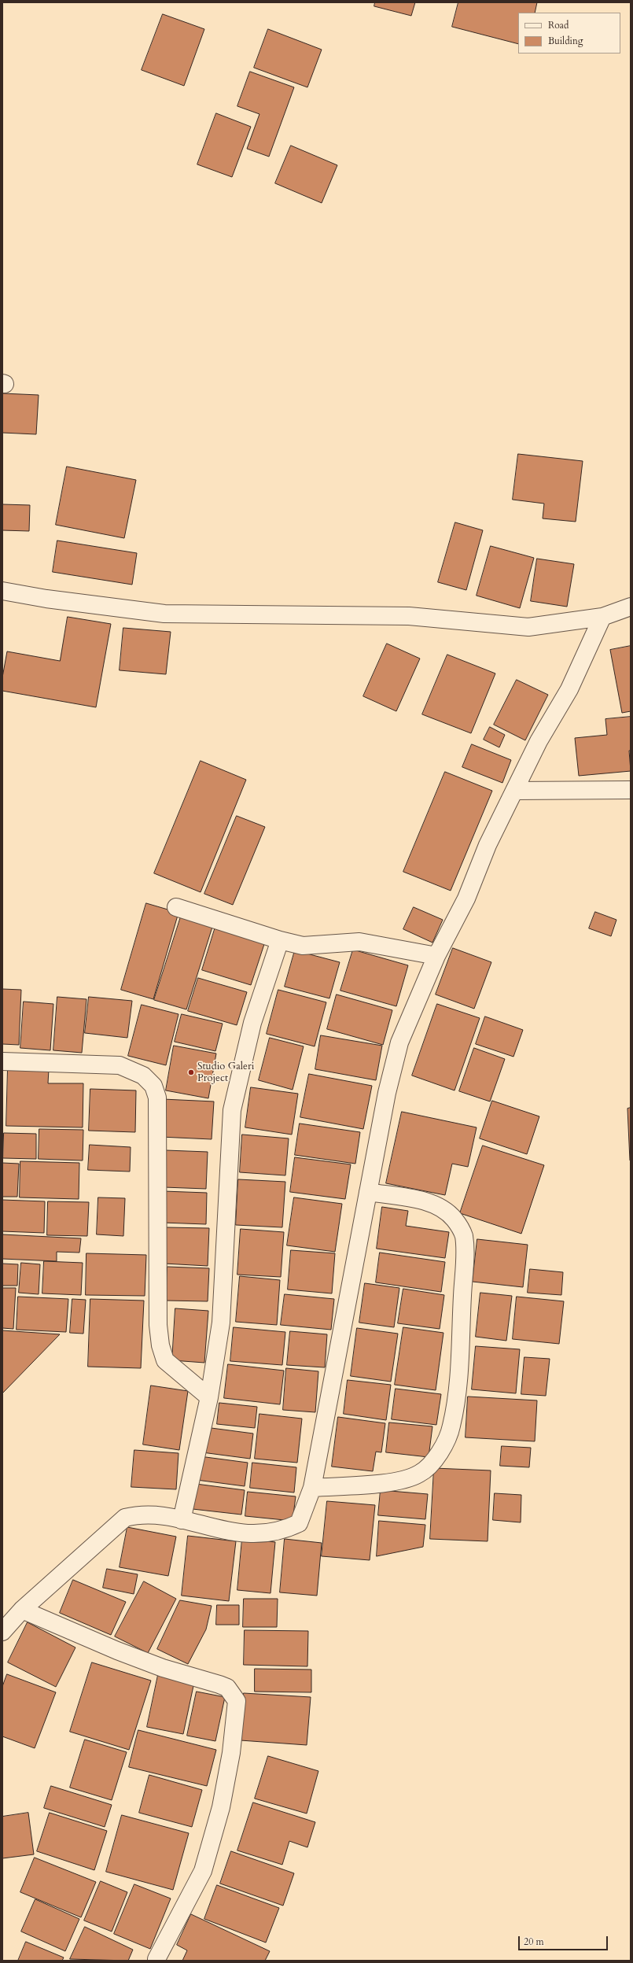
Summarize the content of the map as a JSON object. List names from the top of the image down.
{
  "places": ["Studio Galeri Project"],
  "legend": ["Road", "Building"],
  "scale_bar": "20 m"
}
